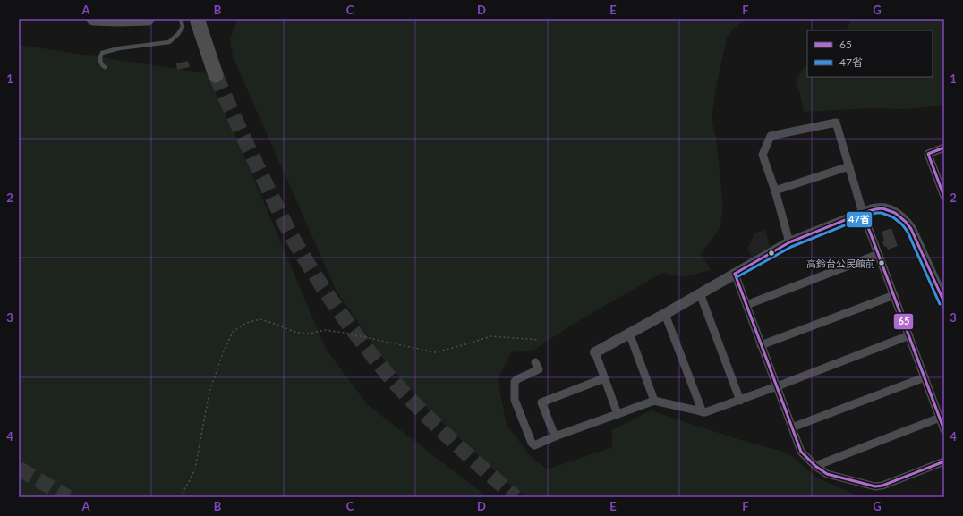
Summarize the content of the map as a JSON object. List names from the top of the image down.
{
  "places": ["高鈴台公民館前"],
  "lines": ["transit line 65", "transit line 47省"],
  "legend": ["65", "47省"],
  "grid": {
    "columns": [
      "A",
      "B",
      "C",
      "D",
      "E",
      "F",
      "G"
    ],
    "rows": [
      "1",
      "2",
      "3",
      "4"
    ]
  }
}
